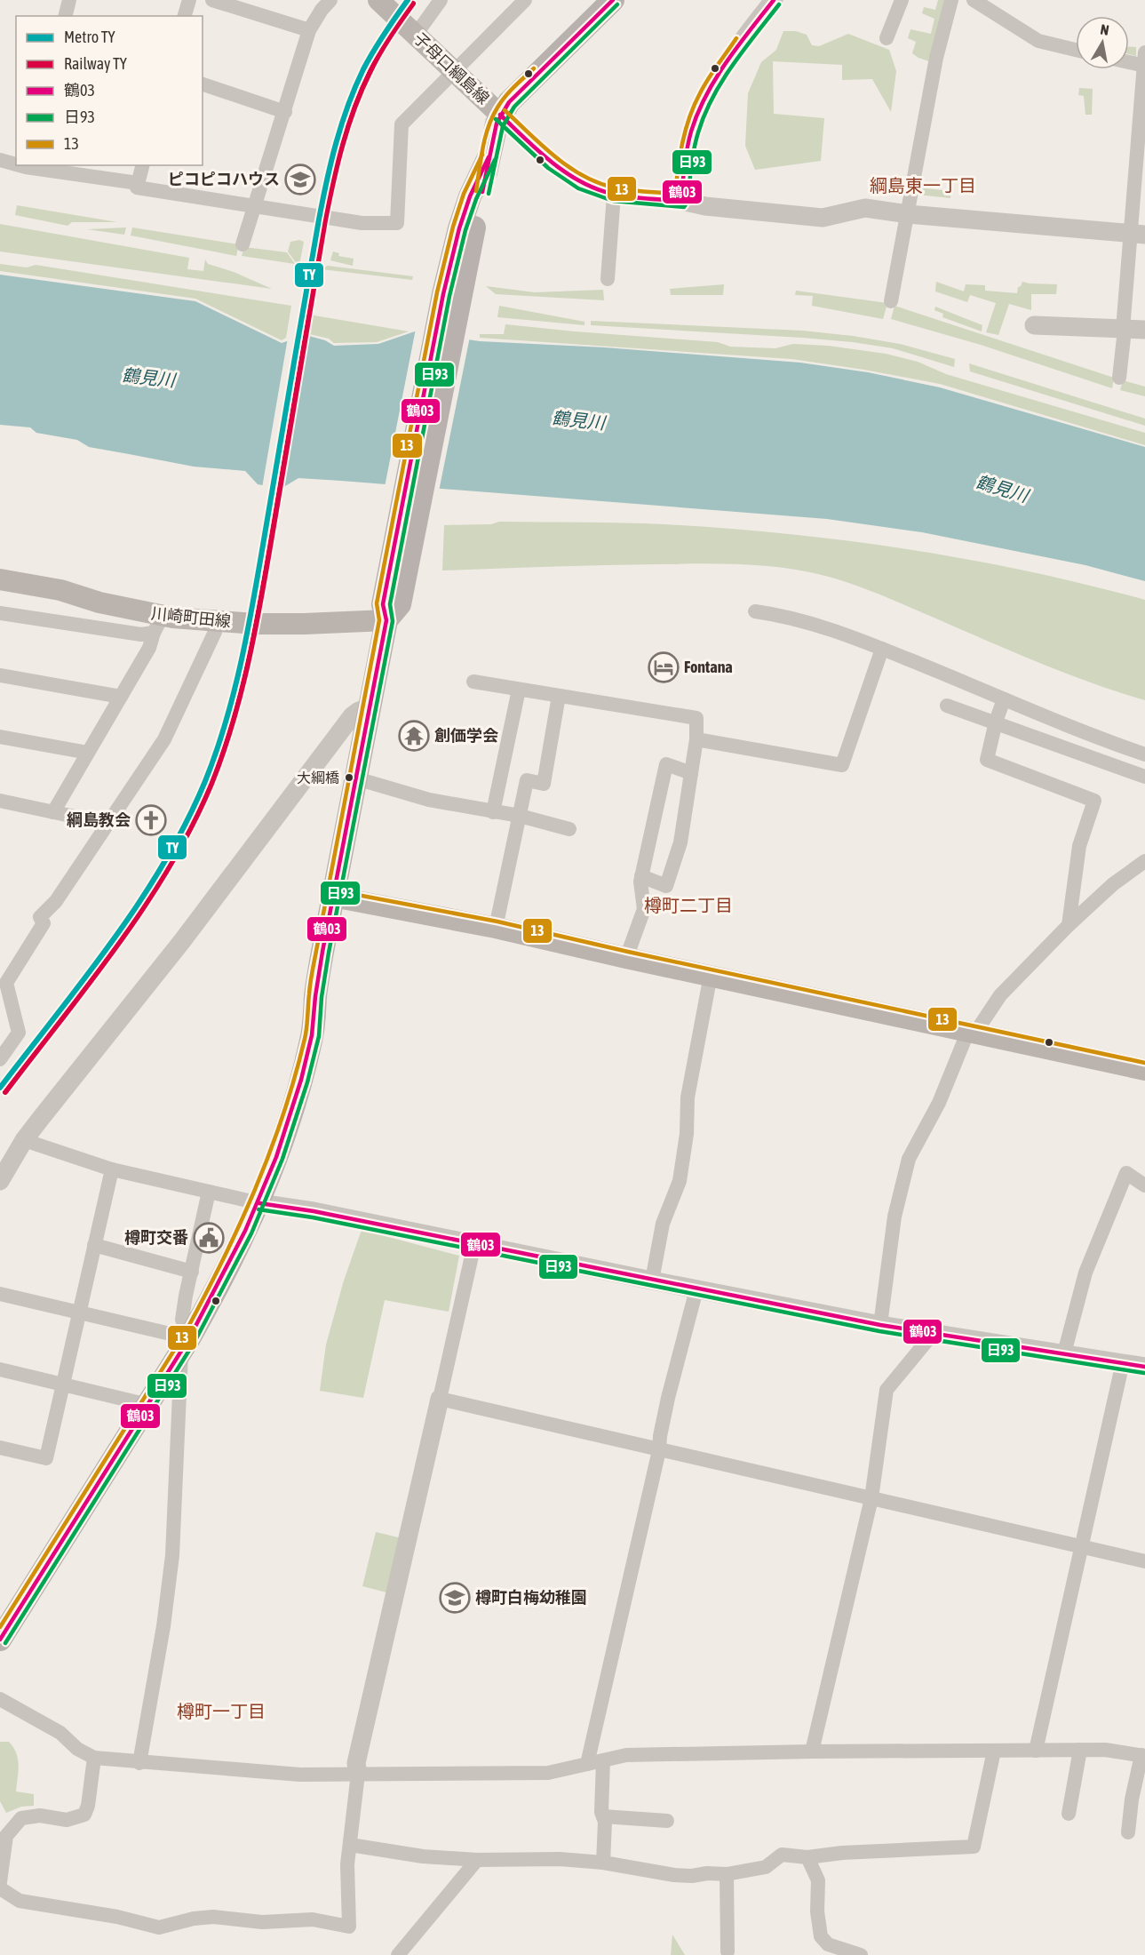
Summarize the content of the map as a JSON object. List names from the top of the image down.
{
  "streets": {
    "main road": ["子母口綱島線", "川崎町田線"]
  },
  "districts": ["綱島東一丁目", "樽町二丁目", "樽町一丁目"],
  "water": ["鶴見川"],
  "places": {
    "school or university": ["ピコピコハウス", "樽町白梅幼稚園"],
    "hotel": ["Fontana"],
    "temple": ["創価学会"],
    "other": ["大綱橋"],
    "church": ["綱島教会"],
    "public building": ["樽町交番"]
  },
  "lines": [
    "metro line TY",
    "transit line 鶴03",
    "rail line TY",
    "transit line 日93",
    "transit line 13"
  ],
  "legend": [
    "Metro TY",
    "Railway TY",
    "鶴03",
    "日93",
    "13"
  ],
  "north": "top"
}
